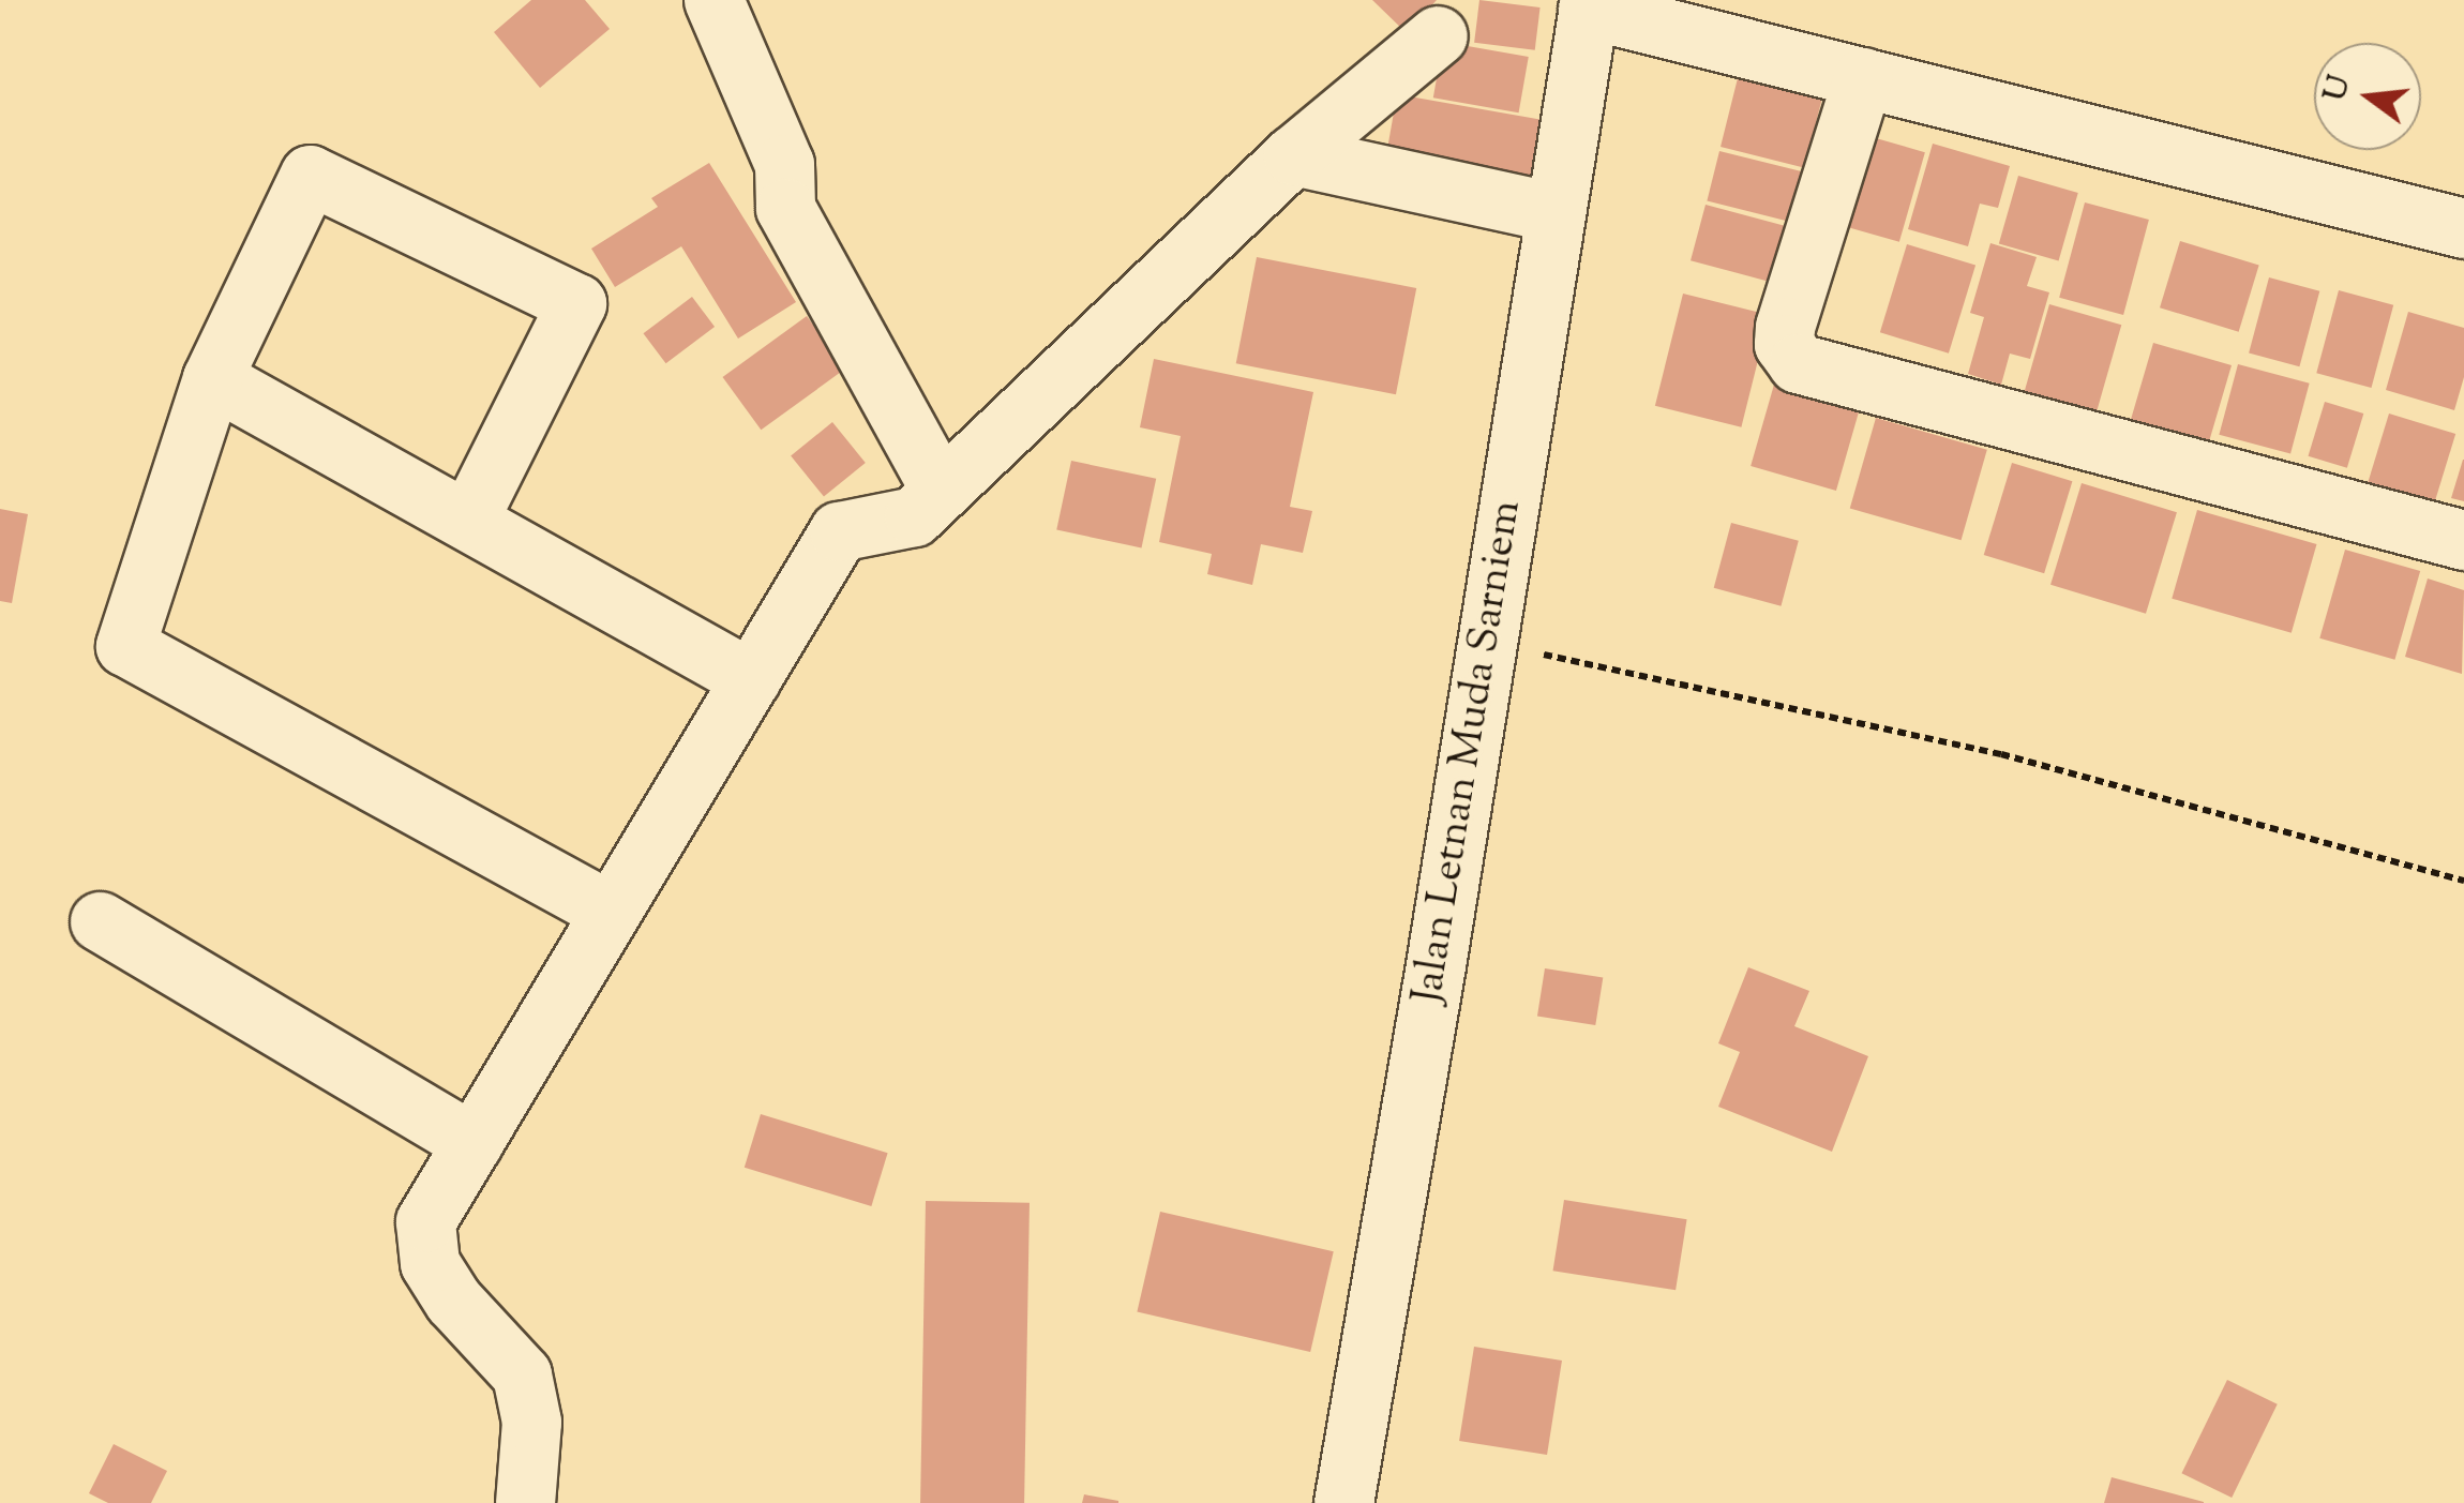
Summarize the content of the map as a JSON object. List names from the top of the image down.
{
  "streets": {
    "street": ["Jalan Letnan Muda Sarniem"]
  },
  "north": "left"
}
